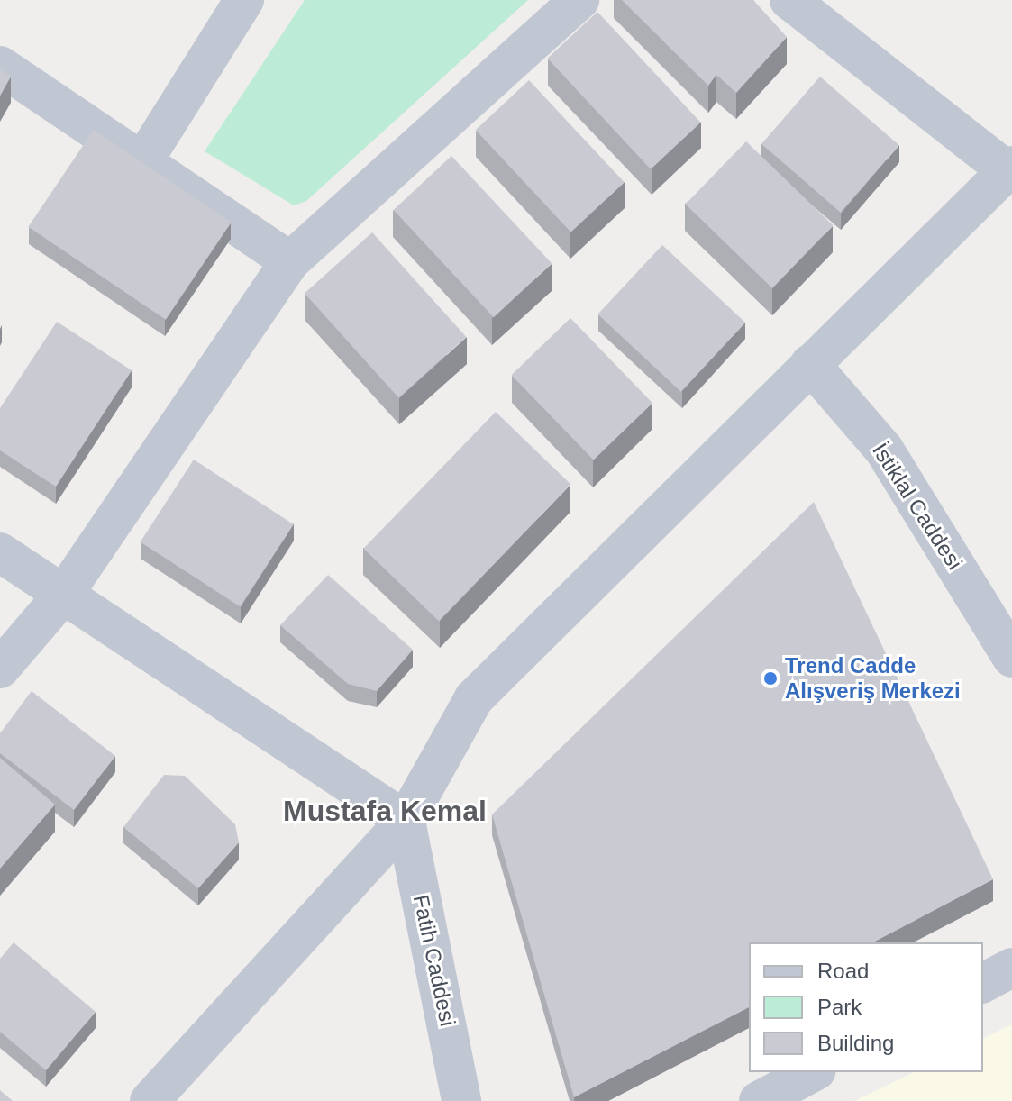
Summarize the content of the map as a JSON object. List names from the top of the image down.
{
  "streets": {
    "street": ["İstiklal Caddesi", "Fatih Caddesi"]
  },
  "districts": ["Mustafa Kemal"],
  "places": ["Trend Cadde Alışveriş Merkezi"],
  "legend": ["Road", "Park", "Building"]
}
